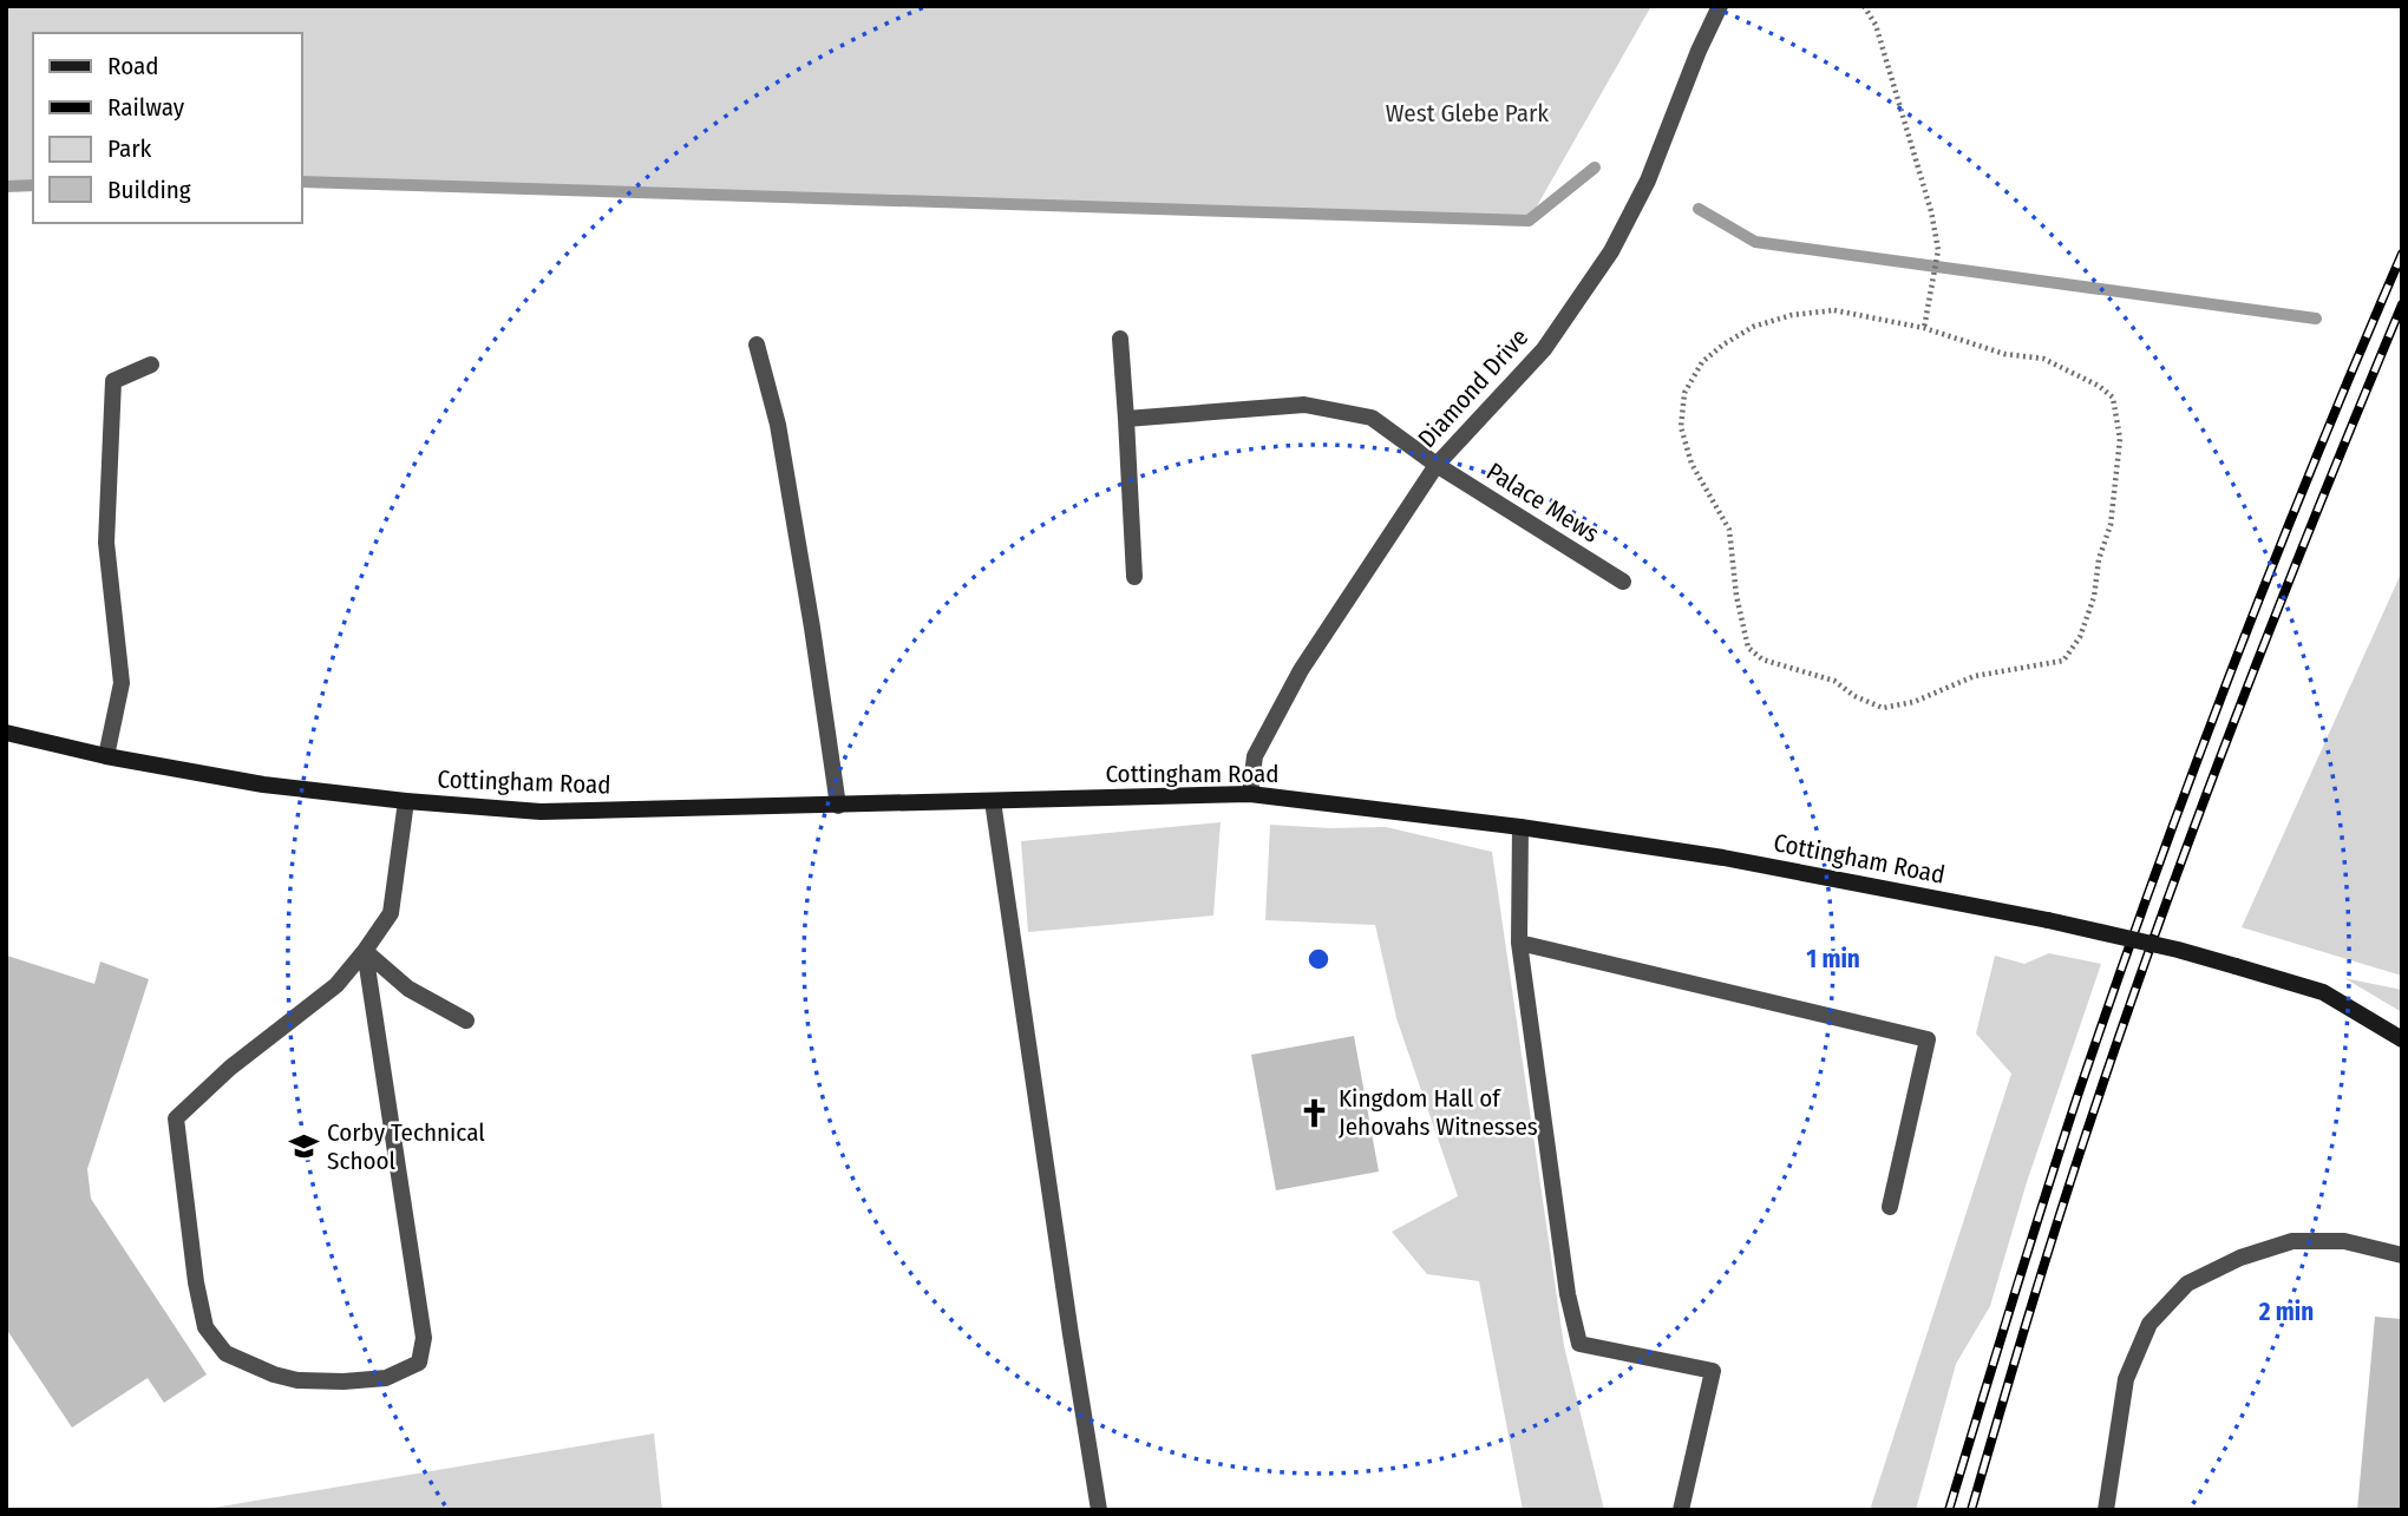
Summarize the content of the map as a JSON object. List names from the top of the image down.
{
  "streets": {
    "street": ["Diamond Drive", "Palace Mews", "Cottingham Road"]
  },
  "crossings": [
    ["Diamond Drive", "Palace Mews"],
    ["Diamond Drive", "Cottingham Road"]
  ],
  "parks": ["West Glebe Park"],
  "places": {
    "church": ["Kingdom Hall of Jehovahs Witnesses"],
    "school or university": ["Corby Technical School"]
  },
  "legend": [
    "Road",
    "Railway",
    "Park",
    "Building"
  ],
  "rings": ["1 min", "2 min"]
}
